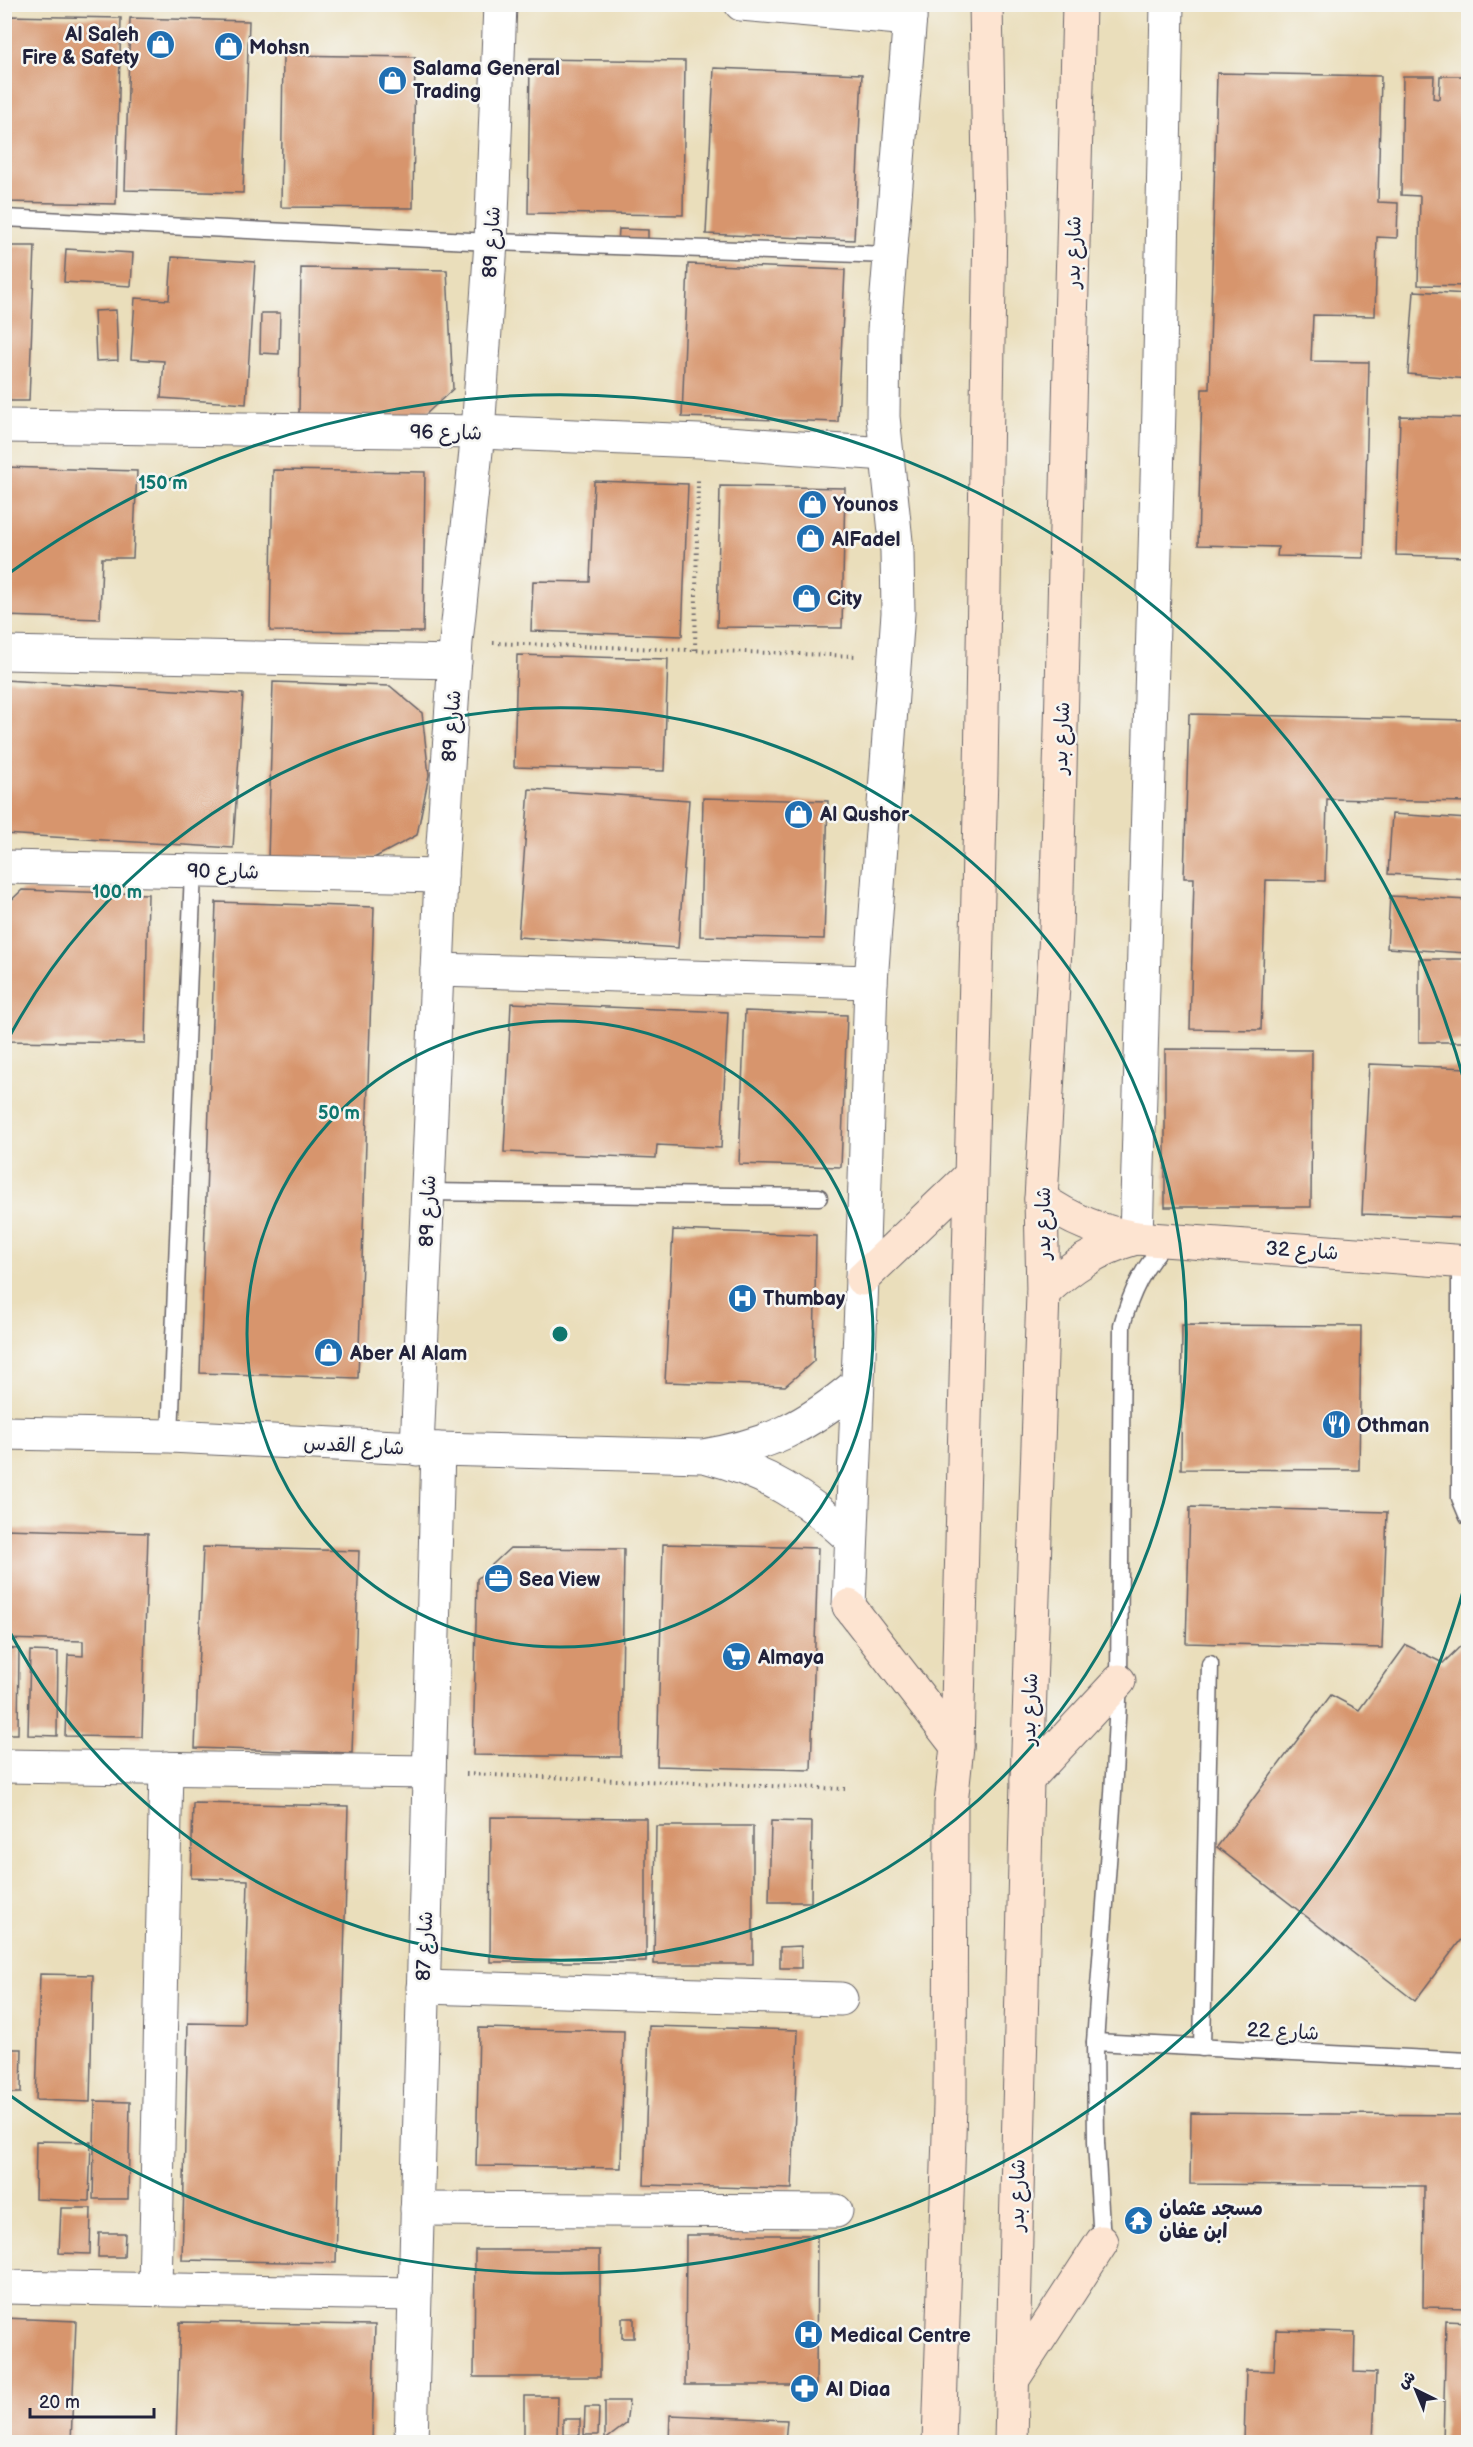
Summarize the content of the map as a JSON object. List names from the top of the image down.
{
  "streets": {
    "main road": ["شارع بدر", "شارع 32"],
    "street": [
      "شارع 89",
      "شارع 96",
      "شارع 90",
      "شارع القدس",
      "شارع 87"
    ],
    "lane": ["شارع 22"]
  },
  "crossings": [
    ["شارع 89", "شارع 96"],
    ["شارع 89", "شارع 90"],
    ["شارع 89", "شارع القدس"],
    ["شارع 89", "شارع 87"],
    ["شارع بدر", "شارع 32"],
    ["شارع القدس", "شارع 87"]
  ],
  "places": {
    "shop": [
      "Al Saleh Fire & Safety",
      "Mohsn",
      "Salama General Trading",
      "Younos",
      "AlFadel",
      "City",
      "Al Qushor",
      "Aber Al Alam"
    ],
    "hospital": ["Thumbay", "Medical Centre"],
    "restaurant": ["Othman"],
    "office": ["Sea View"],
    "supermarket": ["Almaya"],
    "temple": ["مسجد عثمان ابن عفان"],
    "pharmacy": ["Al Diaa"]
  },
  "scale_bar": "20 m",
  "north": "top left",
  "rings": ["150 m", "100 m", "50 m"]
}
